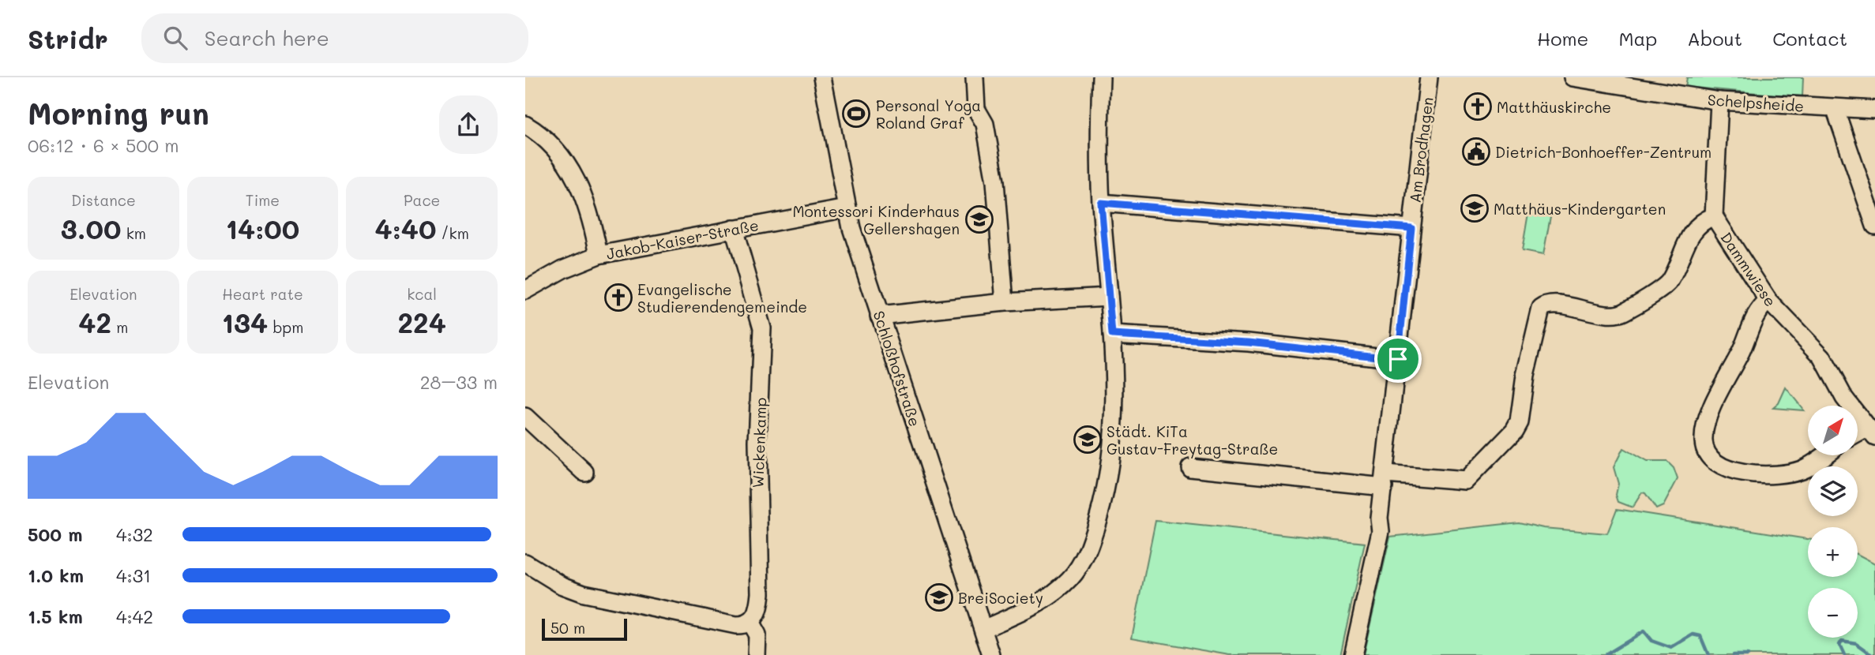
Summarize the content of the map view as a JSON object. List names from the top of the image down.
{
  "streets": {
    "street": [
      "Schelpsheide",
      "Am Brodhagen",
      "Jakob-Kaiser-Straße",
      "Dammwiese",
      "Schloßhofstraße",
      "Wickenkamp"
    ]
  },
  "crossings": [
    ["Schelpsheide", "Dammwiese"],
    ["Jakob-Kaiser-Straße", "Schloßhofstraße"],
    ["Jakob-Kaiser-Straße", "Wickenkamp"]
  ],
  "places": {
    "church": ["Matthäuskirche", "Evangelische Studierendengemeinde"],
    "sports": ["Personal Yoga Roland Graf"],
    "public building": ["Dietrich-Bonhoeffer-Zentrum"],
    "school or university": [
      "Matthäus-Kindergarten",
      "Montessori Kinderhaus Gellershagen",
      "Städt. KiTa Gustav-Freytag-Straße",
      "BreiSociety"
    ]
  },
  "scale_bar": "50 m",
  "north": "top right",
  "page": {
    "header": "Stridr",
    "search": "Search here",
    "nav": [
      "Home",
      "Map",
      "About",
      "Contact"
    ],
    "heading": ["Morning run", "06:12 · 6 × 500 m"],
    "stats": [
      ["Distance", "3.00 km"],
      ["Time", "14:00"],
      ["Pace", "4:40 /km"],
      ["Elevation", "42 m"],
      ["Heart rate", "134 bpm"],
      ["kcal", "224"]
    ],
    "chart": ["Elevation", "28–33 m"],
    "map_buttons": ["+", "−"],
    "list": [
      {
        "name": "500 m",
        "note": "4:32"
      },
      {
        "name": "1.0 km",
        "note": "4:31"
      },
      {
        "name": "1.5 km",
        "note": "4:42"
      }
    ],
    "scale": "50 m"
  }
}
